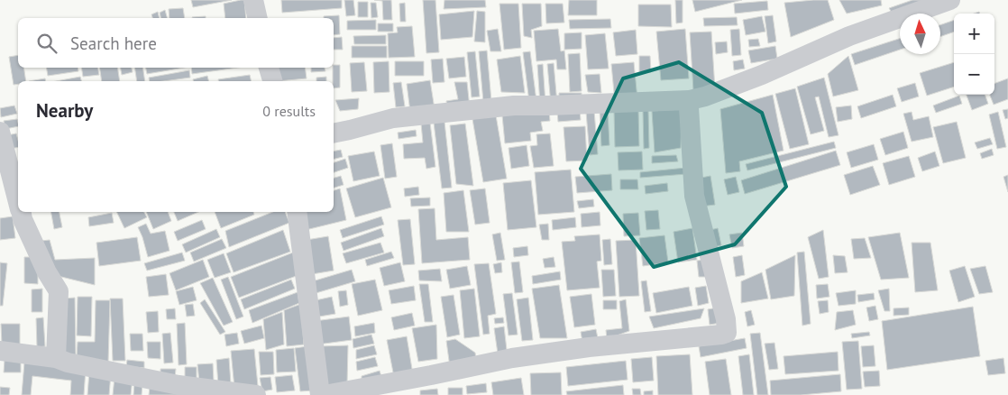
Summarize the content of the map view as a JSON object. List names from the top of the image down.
{
  "north": "top",
  "page": {
    "map_buttons": ["+", "−"],
    "search": "Search here",
    "heading": ["Nearby", "0 results"]
  }
}
